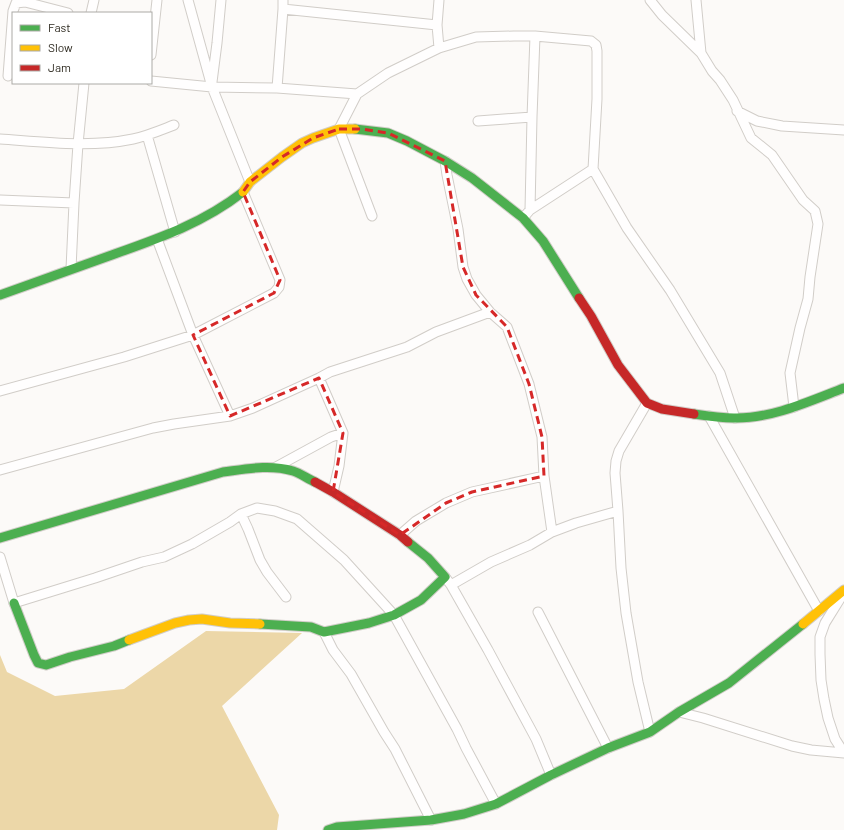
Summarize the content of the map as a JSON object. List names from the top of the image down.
{
  "legend": ["Fast", "Slow", "Jam"]
}
